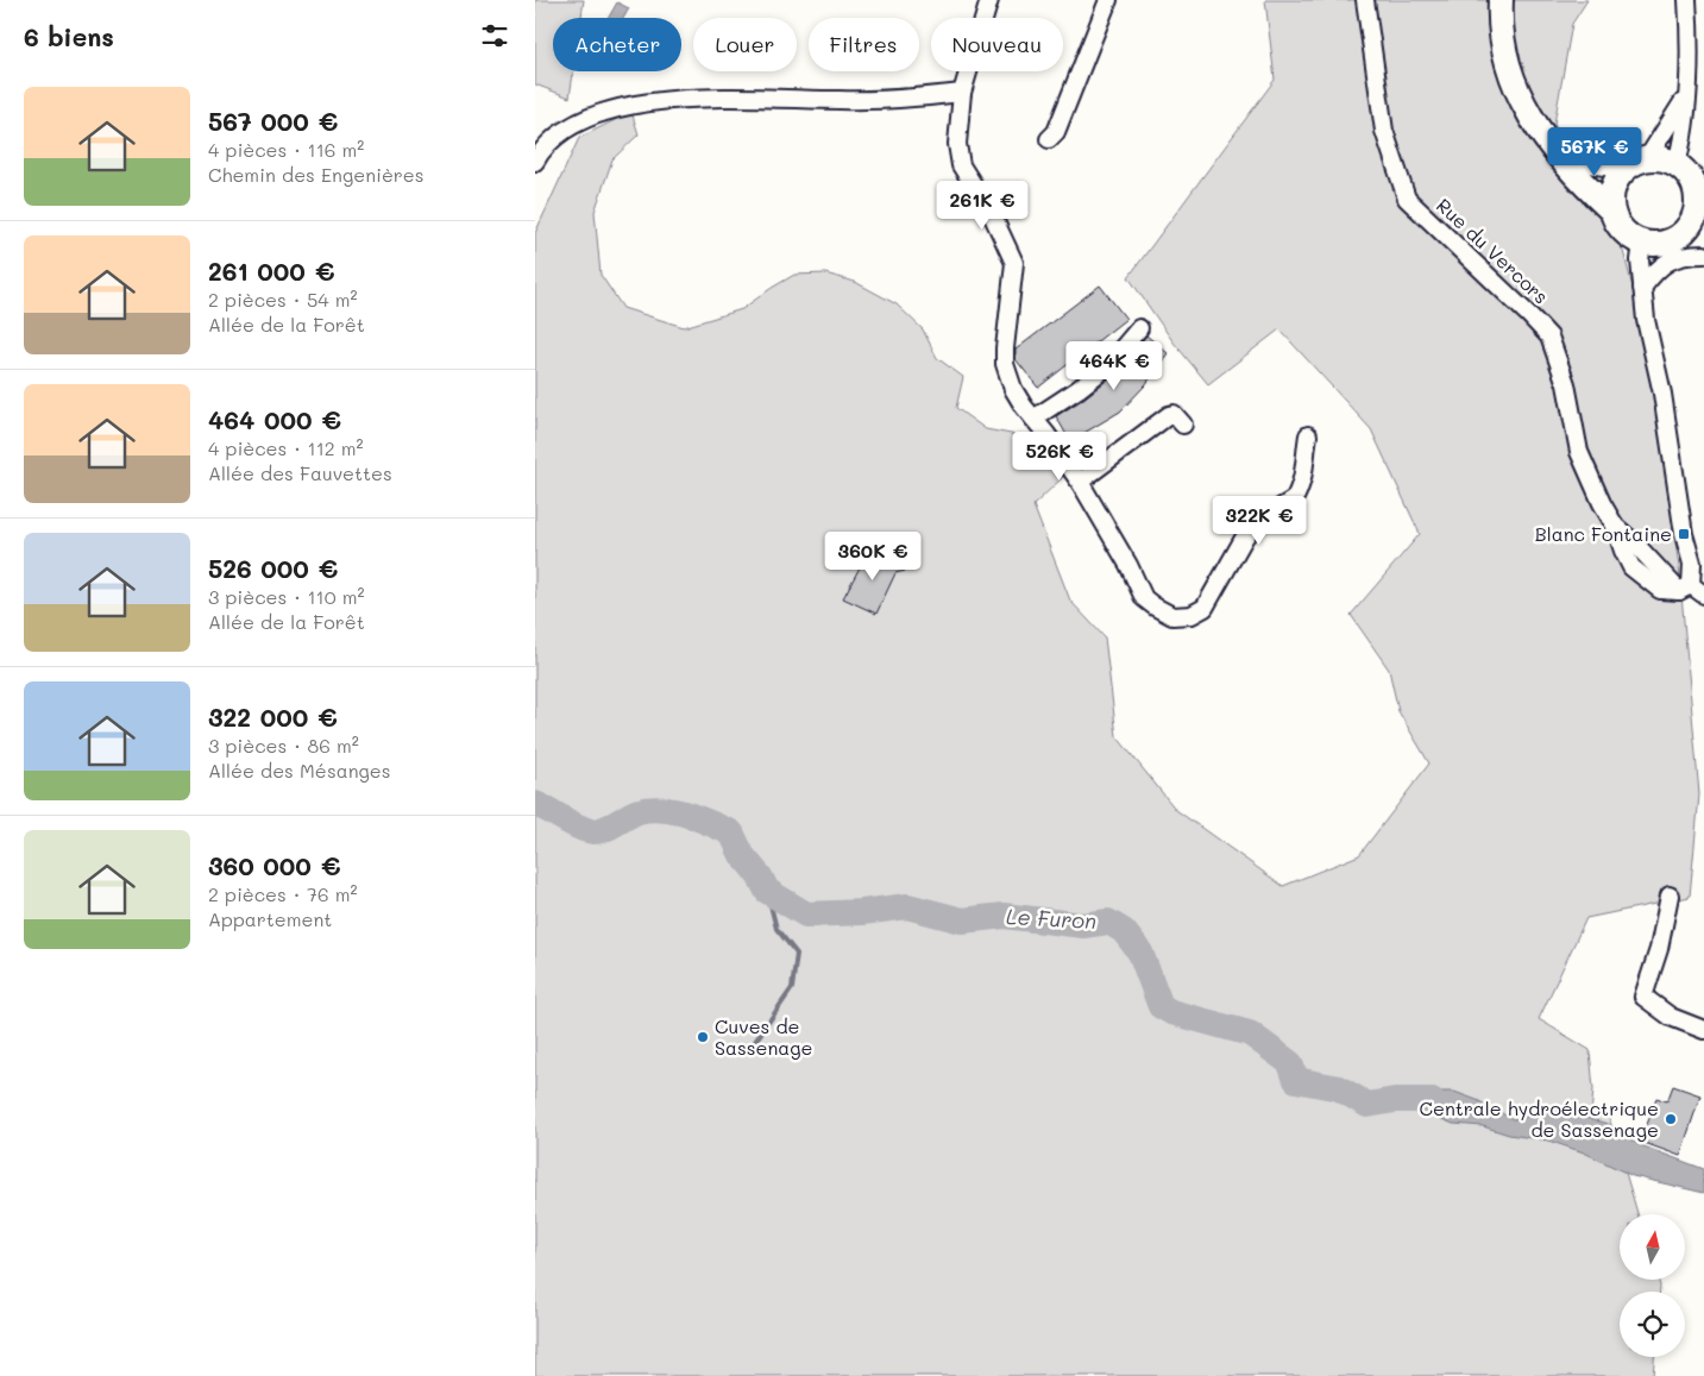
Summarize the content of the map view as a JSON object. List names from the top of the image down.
{
  "streets": {
    "street": ["Rue du Vercors"]
  },
  "water": ["Le Furon"],
  "places": {
    "transit": ["Blanc Fontaine"],
    "other": ["Cuves de Sassenage", "Centrale hydroélectrique de Sassenage"]
  },
  "north": "top",
  "page": {
    "heading": "6 biens",
    "chip": [
      "Acheter",
      "Louer",
      "Filtres",
      "Nouveau"
    ],
    "list": [
      {
        "name": "567 000 €",
        "note": "4 pièces · 116 m² · Chemin des Engenières"
      },
      {
        "name": "261 000 €",
        "note": "2 pièces · 54 m² · Allée de la Forêt"
      },
      {
        "name": "464 000 €",
        "note": "4 pièces · 112 m² · Allée des Fauvettes"
      },
      {
        "name": "526 000 €",
        "note": "3 pièces · 110 m² · Allée de la Forêt"
      },
      {
        "name": "322 000 €",
        "note": "3 pièces · 86 m² · Allée des Mésanges"
      },
      {
        "name": "360 000 €",
        "note": "2 pièces · 76 m² · Appartement"
      }
    ],
    "price": [
      "567K €",
      "261K €",
      "464K €",
      "526K €",
      "322K €",
      "360K €"
    ]
  }
}
